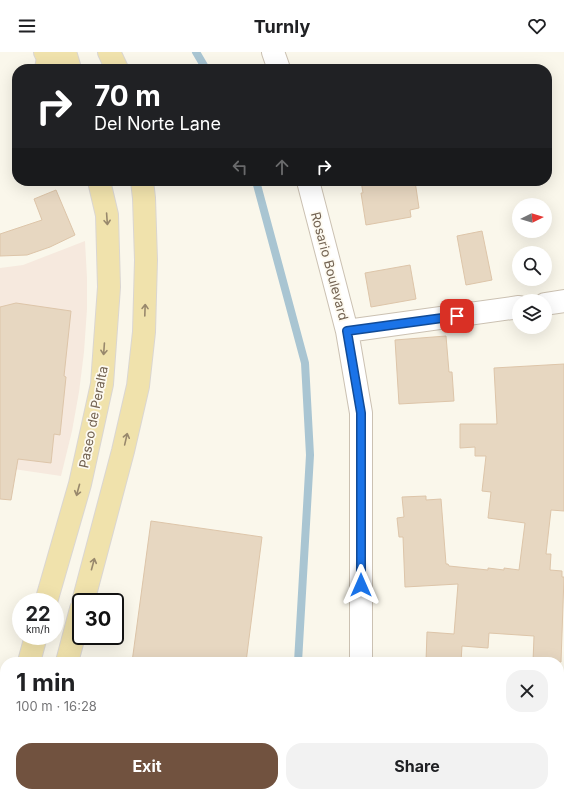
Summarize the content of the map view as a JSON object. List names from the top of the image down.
{
  "streets": {
    "main road": ["Paseo de Peralta"],
    "street": ["Rosario Boulevard"]
  },
  "north": "right",
  "page": {
    "header": "Turnly",
    "turn": ["70 m", "Del Norte Lane"],
    "speed": "22 km/h",
    "limit": "30",
    "heading": ["1 min", "100 m · 16:28"],
    "buttons": ["Exit", "Share"]
  }
}
